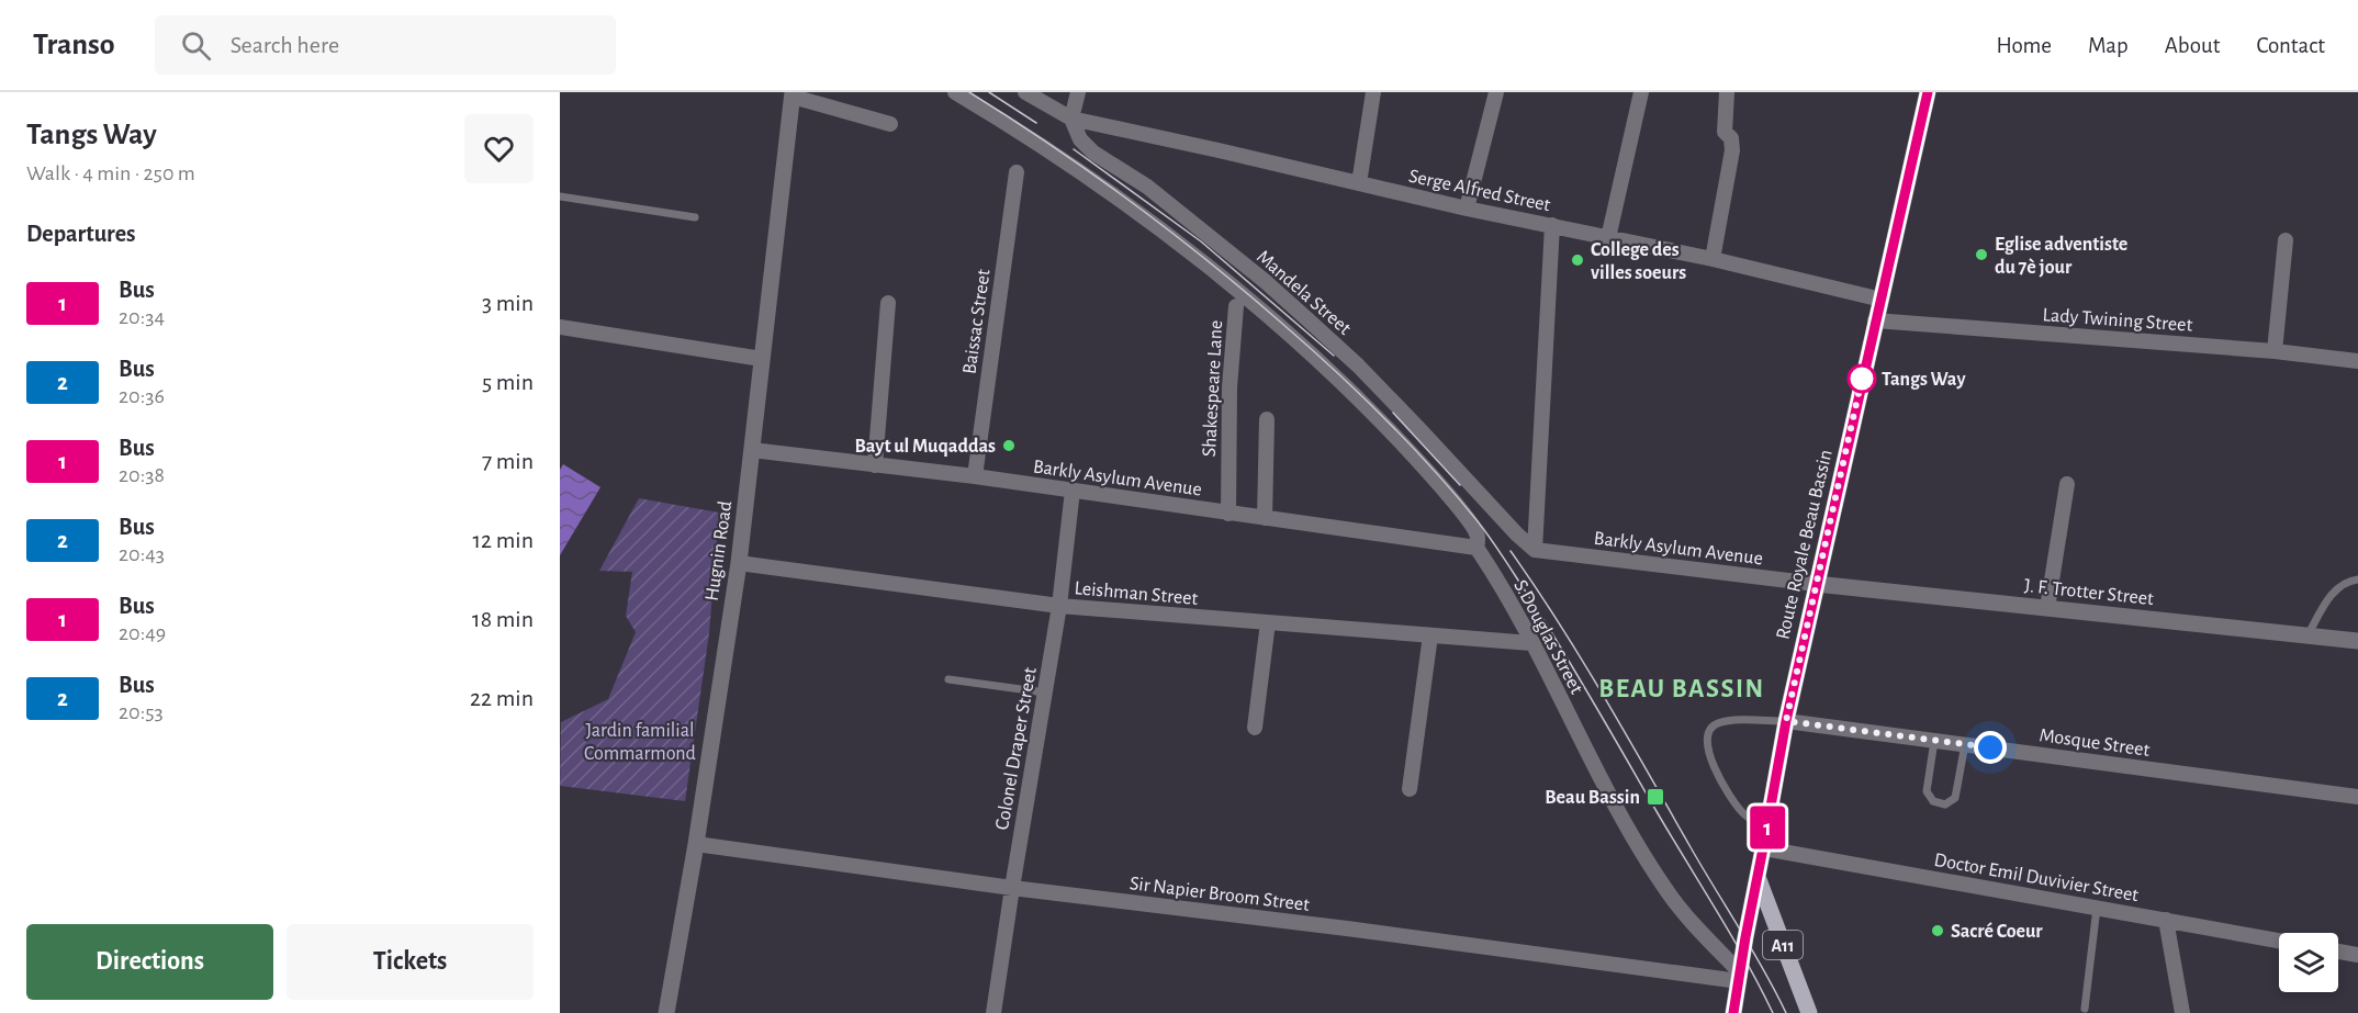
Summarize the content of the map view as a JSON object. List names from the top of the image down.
{
  "streets": {
    "main road": ["Route Royale Beau Bassin", "A11"],
    "street": [
      "Serge Alfred Street",
      "Mandela Street",
      "Lady Twining Street",
      "Baissac Street",
      "Shakespeare Lane",
      "Barkly Asylum Avenue",
      "Hugnin Road",
      "J. F. Trotter Street",
      "Leishman Street",
      "S.Douglas Street",
      "Mosque Street",
      "Colonel Draper Street",
      "Doctor Emil Duvivier Street",
      "Sir Napier Broom Street"
    ]
  },
  "crossings": [
    ["Serge Alfred Street", "Mandela Street"],
    ["Serge Alfred Street", "Route Royale Beau Bassin"],
    ["Mandela Street", "Barkly Asylum Avenue"],
    ["Lady Twining Street", "Route Royale Beau Bassin"],
    ["Baissac Street", "Barkly Asylum Avenue"],
    ["Shakespeare Lane", "Barkly Asylum Avenue"],
    ["Barkly Asylum Avenue", "Route Royale Beau Bassin"],
    ["Barkly Asylum Avenue", "Hugnin Road"],
    ["Barkly Asylum Avenue", "J. F. Trotter Street"],
    ["Barkly Asylum Avenue", "S.Douglas Street"],
    ["Barkly Asylum Avenue", "Colonel Draper Street"],
    ["Route Royale Beau Bassin", "J. F. Trotter Street"],
    ["Route Royale Beau Bassin", "S.Douglas Street"],
    ["Route Royale Beau Bassin", "Mosque Street"],
    ["Route Royale Beau Bassin", "Doctor Emil Duvivier Street"],
    ["Route Royale Beau Bassin", "Sir Napier Broom Street"],
    ["Route Royale Beau Bassin", "A11"],
    ["Hugnin Road", "Leishman Street"],
    ["Hugnin Road", "Sir Napier Broom Street"],
    ["Leishman Street", "S.Douglas Street"],
    ["Leishman Street", "Colonel Draper Street"],
    ["S.Douglas Street", "Sir Napier Broom Street"],
    ["Colonel Draper Street", "Sir Napier Broom Street"]
  ],
  "districts": ["BEAU BASSIN"],
  "parks": ["Jardin familial Commarmond"],
  "places": {
    "other": [
      "Eglise adventiste du 7è jour",
      "College des villes soeurs",
      "Tangs Way",
      "Bayt ul Muqaddas",
      "Sacré Coeur"
    ],
    "transit": ["Beau Bassin"]
  },
  "lines": ["bus line 1"],
  "page": {
    "header": "Transo",
    "search": "Search here",
    "nav": [
      "Home",
      "Map",
      "About",
      "Contact"
    ],
    "heading": [
      ["Tangs Way", "Walk · 4 min · 250 m"],
      "Departures"
    ],
    "on_map": "1",
    "list": [
      {
        "mark": "1",
        "name": "Bus",
        "note": "20:34",
        "value": "3 min"
      },
      {
        "mark": "2",
        "name": "Bus",
        "note": "20:36",
        "value": "5 min"
      },
      {
        "mark": "1",
        "name": "Bus",
        "note": "20:38",
        "value": "7 min"
      },
      {
        "mark": "2",
        "name": "Bus",
        "note": "20:43",
        "value": "12 min"
      },
      {
        "mark": "1",
        "name": "Bus",
        "note": "20:49",
        "value": "18 min"
      },
      {
        "mark": "2",
        "name": "Bus",
        "note": "20:53",
        "value": "22 min"
      }
    ],
    "buttons": ["Directions", "Tickets"]
  }
}
